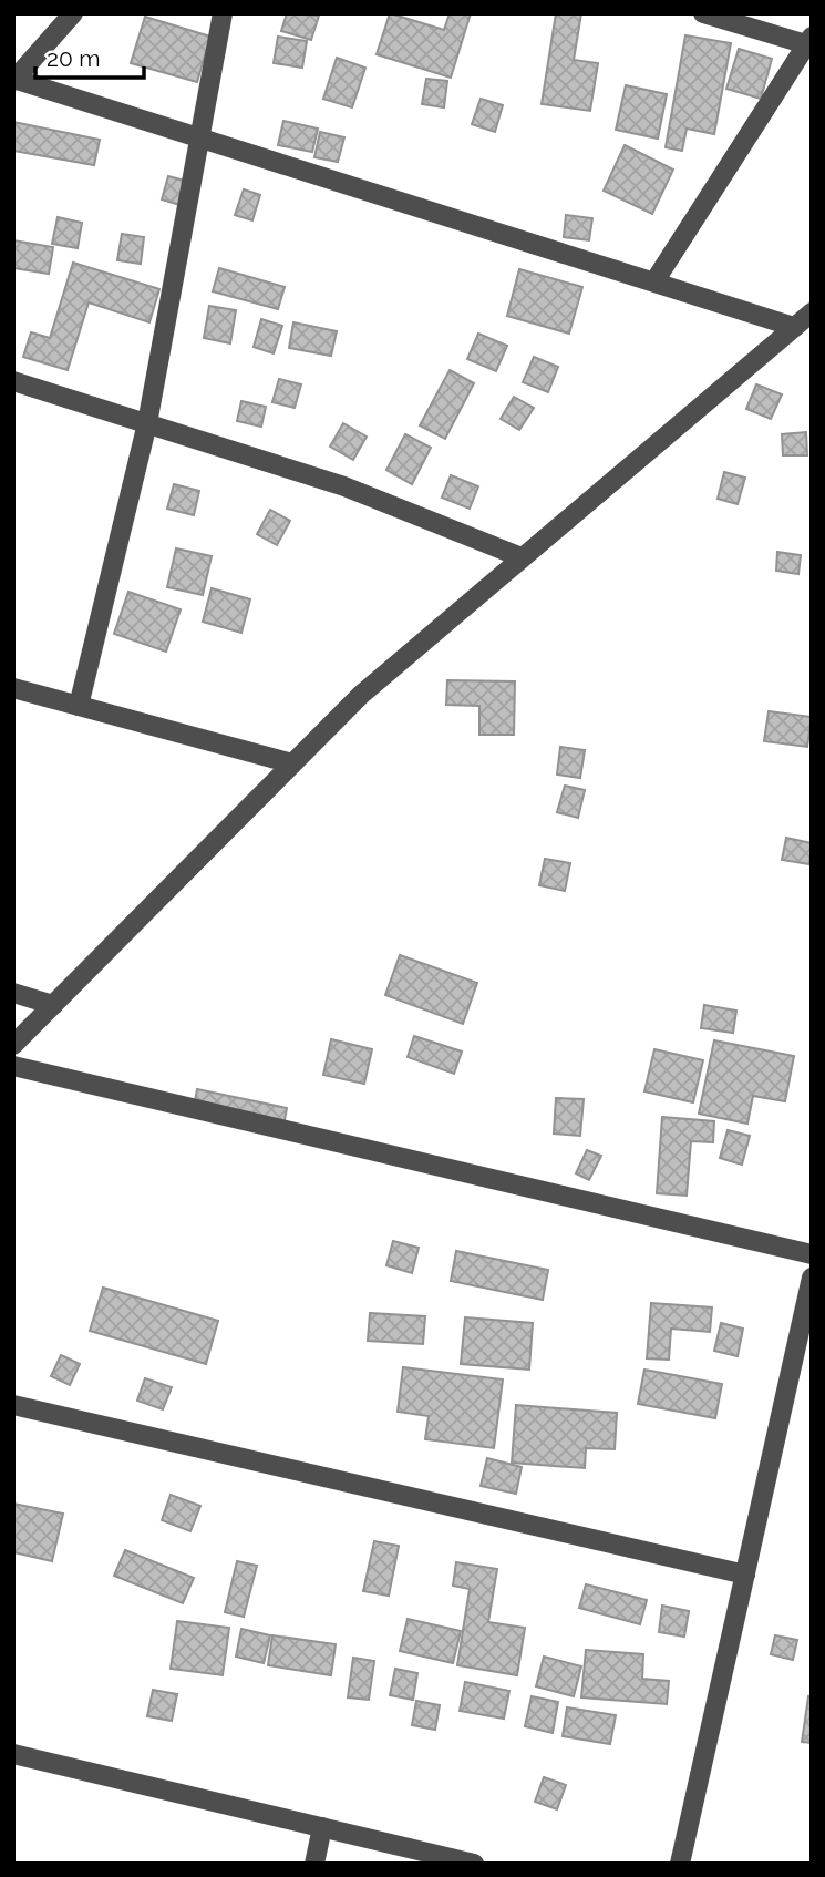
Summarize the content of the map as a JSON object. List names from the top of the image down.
{
  "scale_bar": "20 m"
}
